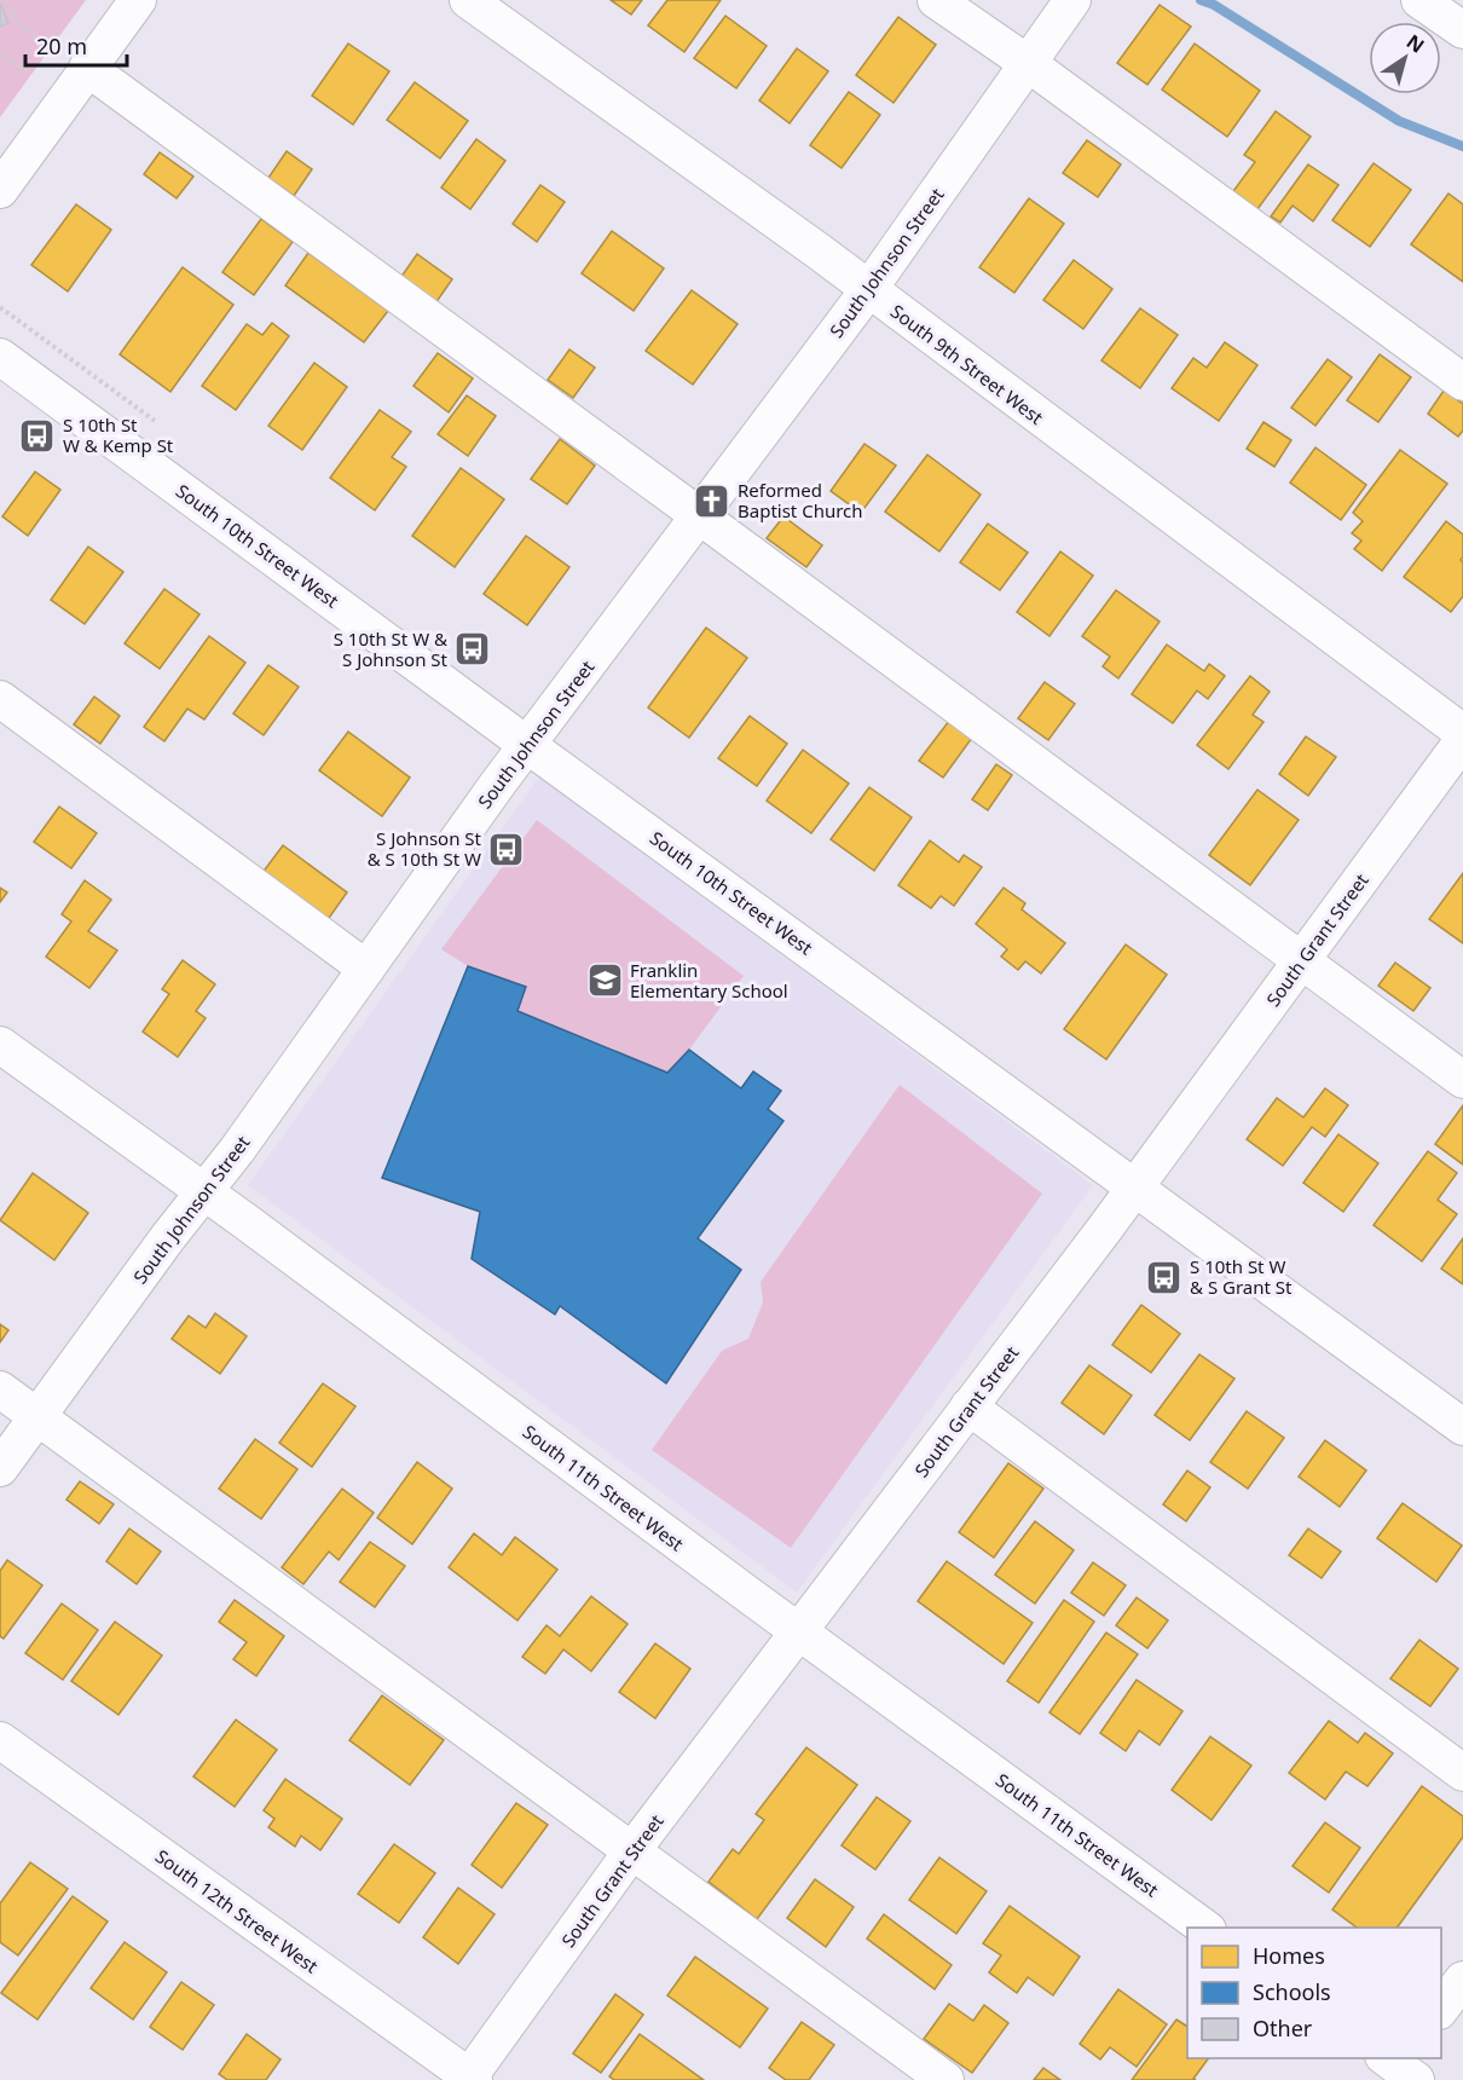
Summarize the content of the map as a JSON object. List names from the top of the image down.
{
  "streets": {
    "street": [
      "South Johnson Street",
      "South 9th Street West",
      "South 10th Street West",
      "South Grant Street",
      "South 11th Street West",
      "South 12th Street West"
    ]
  },
  "crossings": [
    ["South Johnson Street", "South 9th Street West"],
    ["South Johnson Street", "South 10th Street West"],
    ["South Johnson Street", "South 11th Street West"],
    ["South 10th Street West", "South Grant Street"],
    ["South Grant Street", "South 11th Street West"],
    ["South Grant Street", "South 12th Street West"]
  ],
  "places": {
    "bus stop": [
      "S 10th St W & Kemp St",
      "S 10th St W & S Johnson St",
      "S Johnson St & S 10th St W",
      "S 10th St W & S Grant St"
    ],
    "church": ["Reformed Baptist Church"],
    "school or university": ["Franklin Elementary School"]
  },
  "legend": ["Homes", "Schools", "Other"],
  "scale_bar": "20 m",
  "north": "top right"
}
